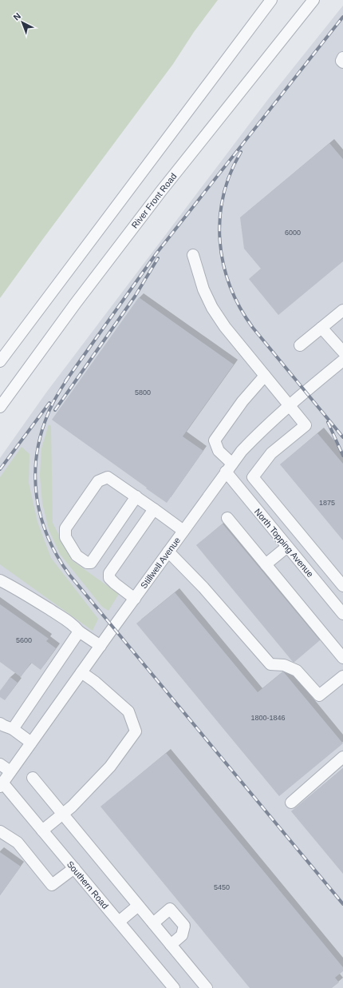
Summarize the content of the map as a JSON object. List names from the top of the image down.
{
  "streets": {
    "street": [
      "River Front Road",
      "North Topping Avenue",
      "Stillwell Avenue",
      "Southern Road"
    ]
  },
  "crossings": [
    ["North Topping Avenue", "Stillwell Avenue"],
    ["Stillwell Avenue", "Southern Road"]
  ],
  "house_numbers": [
    "6000",
    "5800",
    "1875",
    "5600",
    "1800-1846",
    "5450"
  ],
  "north": "top left"
}
